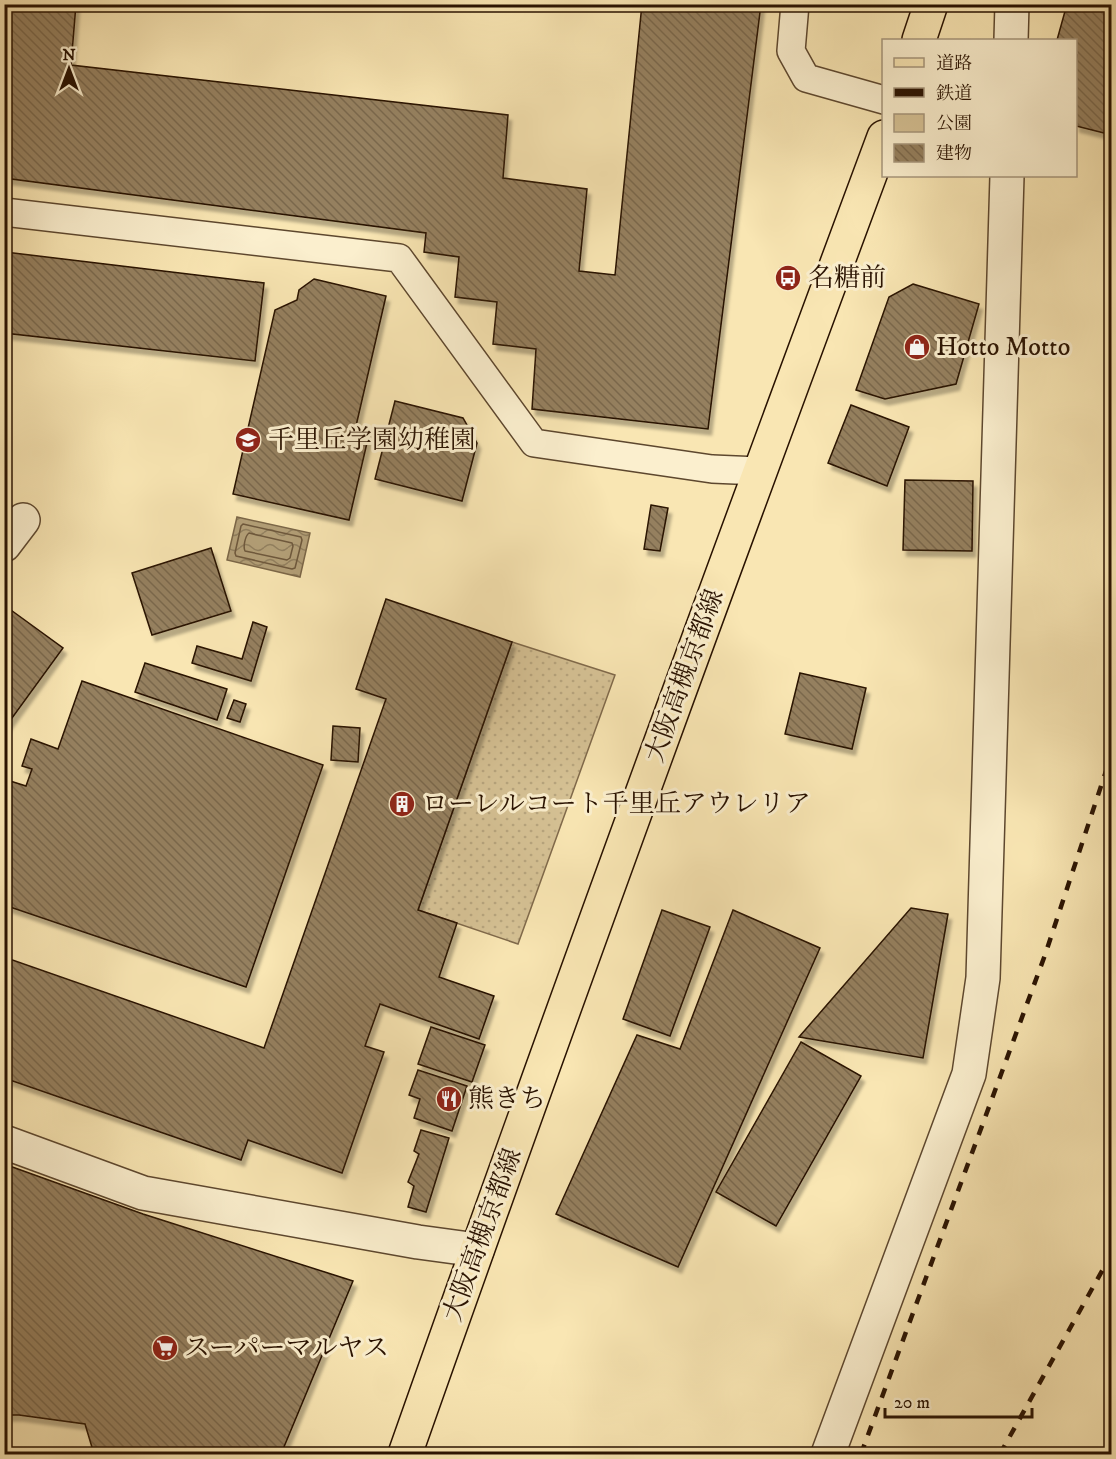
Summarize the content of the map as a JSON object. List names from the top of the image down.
{
  "streets": {
    "main road": ["大阪高槻京都線"]
  },
  "places": {
    "bus stop": ["名糖前"],
    "shop": ["Hotto Motto"],
    "school or university": ["千里丘学園幼稚園"],
    "building": ["ローレルコート千里丘アウレリア"],
    "restaurant": ["熊きち"],
    "supermarket": ["スーパーマルヤス"]
  },
  "legend": [
    "道路",
    "鉄道",
    "公園",
    "建物"
  ],
  "scale_bar": "20 m",
  "north": "top"
}
